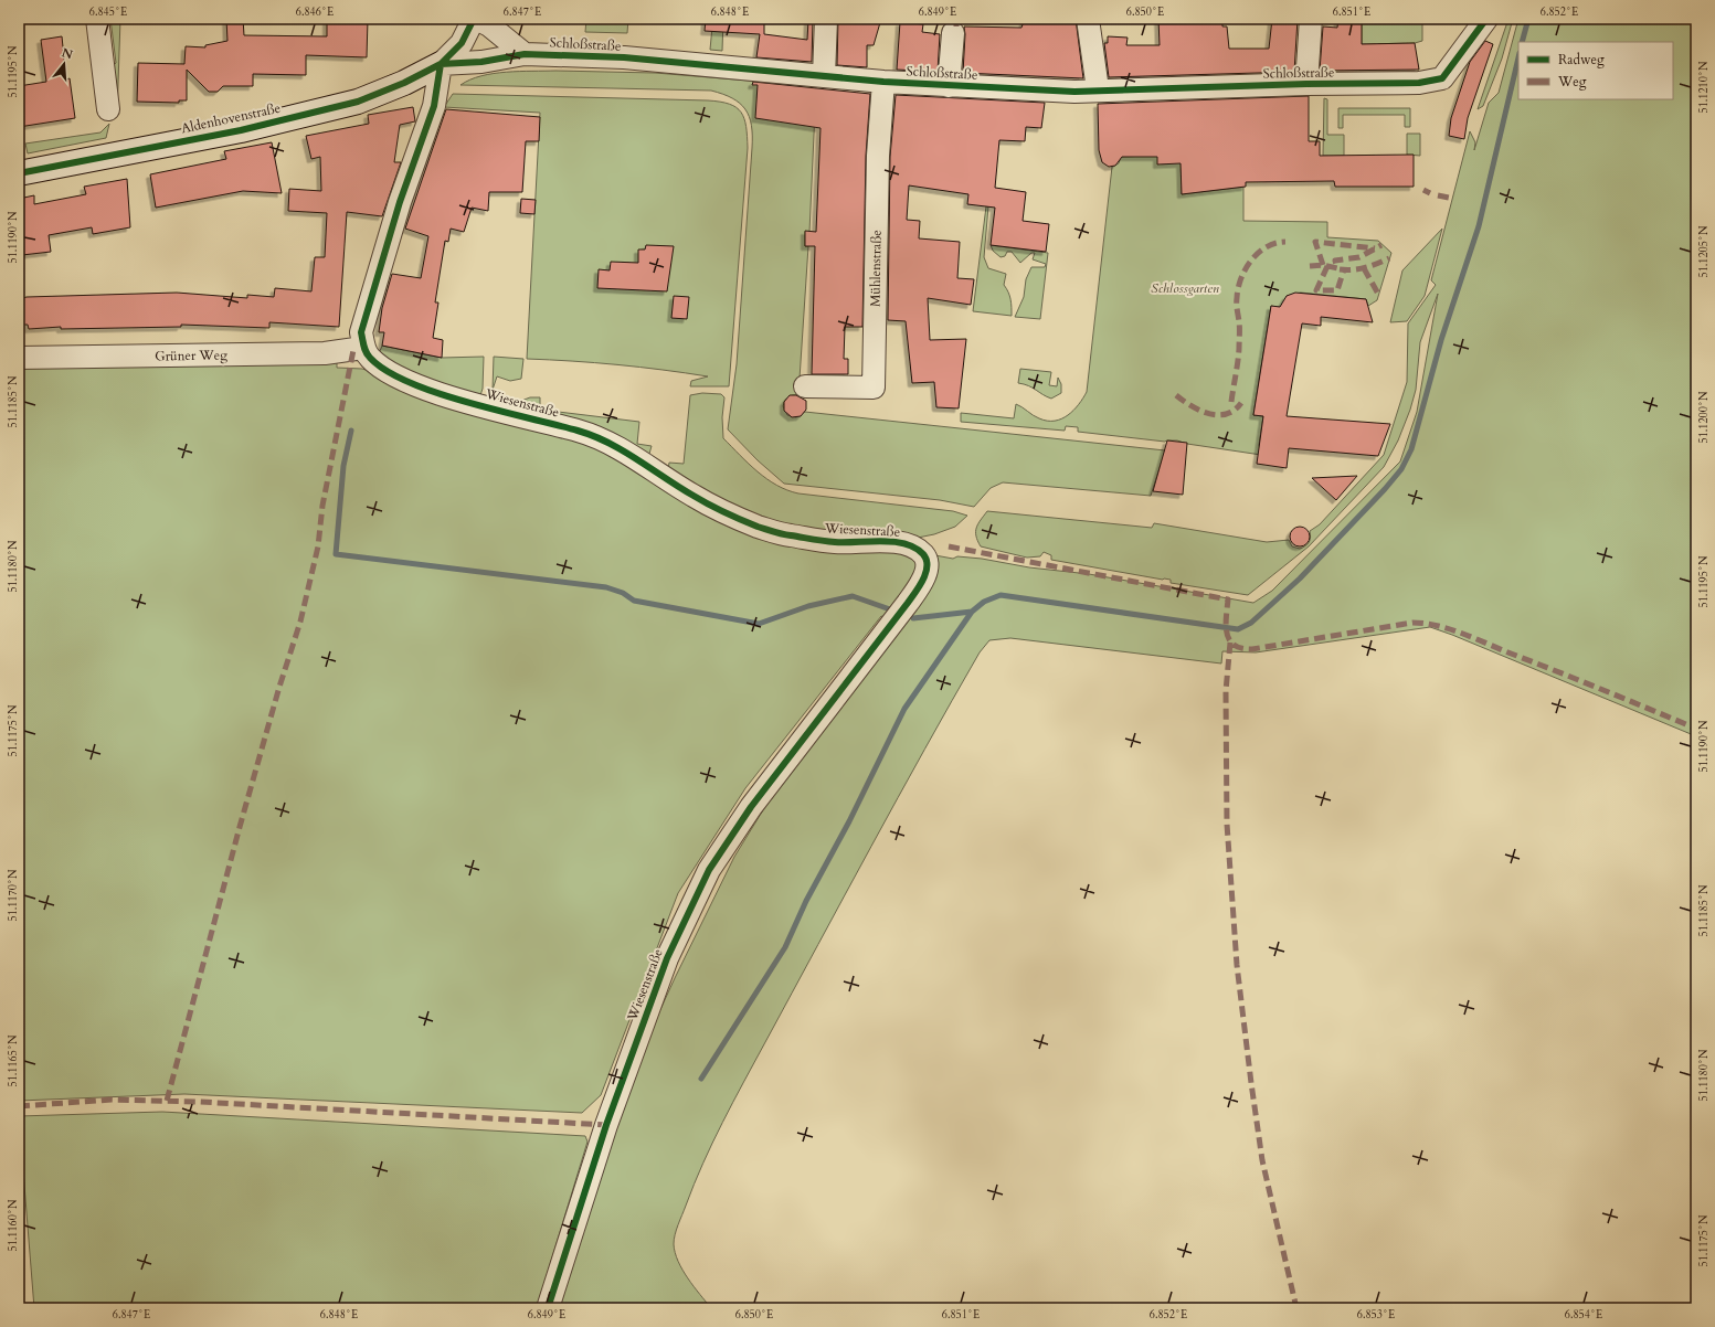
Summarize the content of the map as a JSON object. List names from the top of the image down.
{
  "streets": {
    "street": [
      "Schloßstraße",
      "Aldenhovenstraße",
      "Mühlenstraße",
      "Grüner Weg",
      "Wiesenstraße"
    ]
  },
  "crossings": [
    ["Schloßstraße", "Aldenhovenstraße"],
    ["Schloßstraße", "Mühlenstraße"],
    ["Grüner Weg", "Wiesenstraße"]
  ],
  "parks": ["Schlossgarten"],
  "legend": ["Radweg", "Weg"],
  "north": "top",
  "coordinates": [
    "6.845°E",
    "6.846°E",
    "6.847°E",
    "6.848°E",
    "6.849°E",
    "6.850°E",
    "6.851°E",
    "6.852°E",
    "51.1195°N",
    "51.1210°N",
    "51.1190°N",
    "51.1205°N",
    "51.1185°N",
    "51.1200°N",
    "51.1180°N",
    "51.1175°N",
    "51.1170°N",
    "51.1165°N",
    "51.1160°N",
    "6.853°E",
    "6.854°E"
  ]
}
